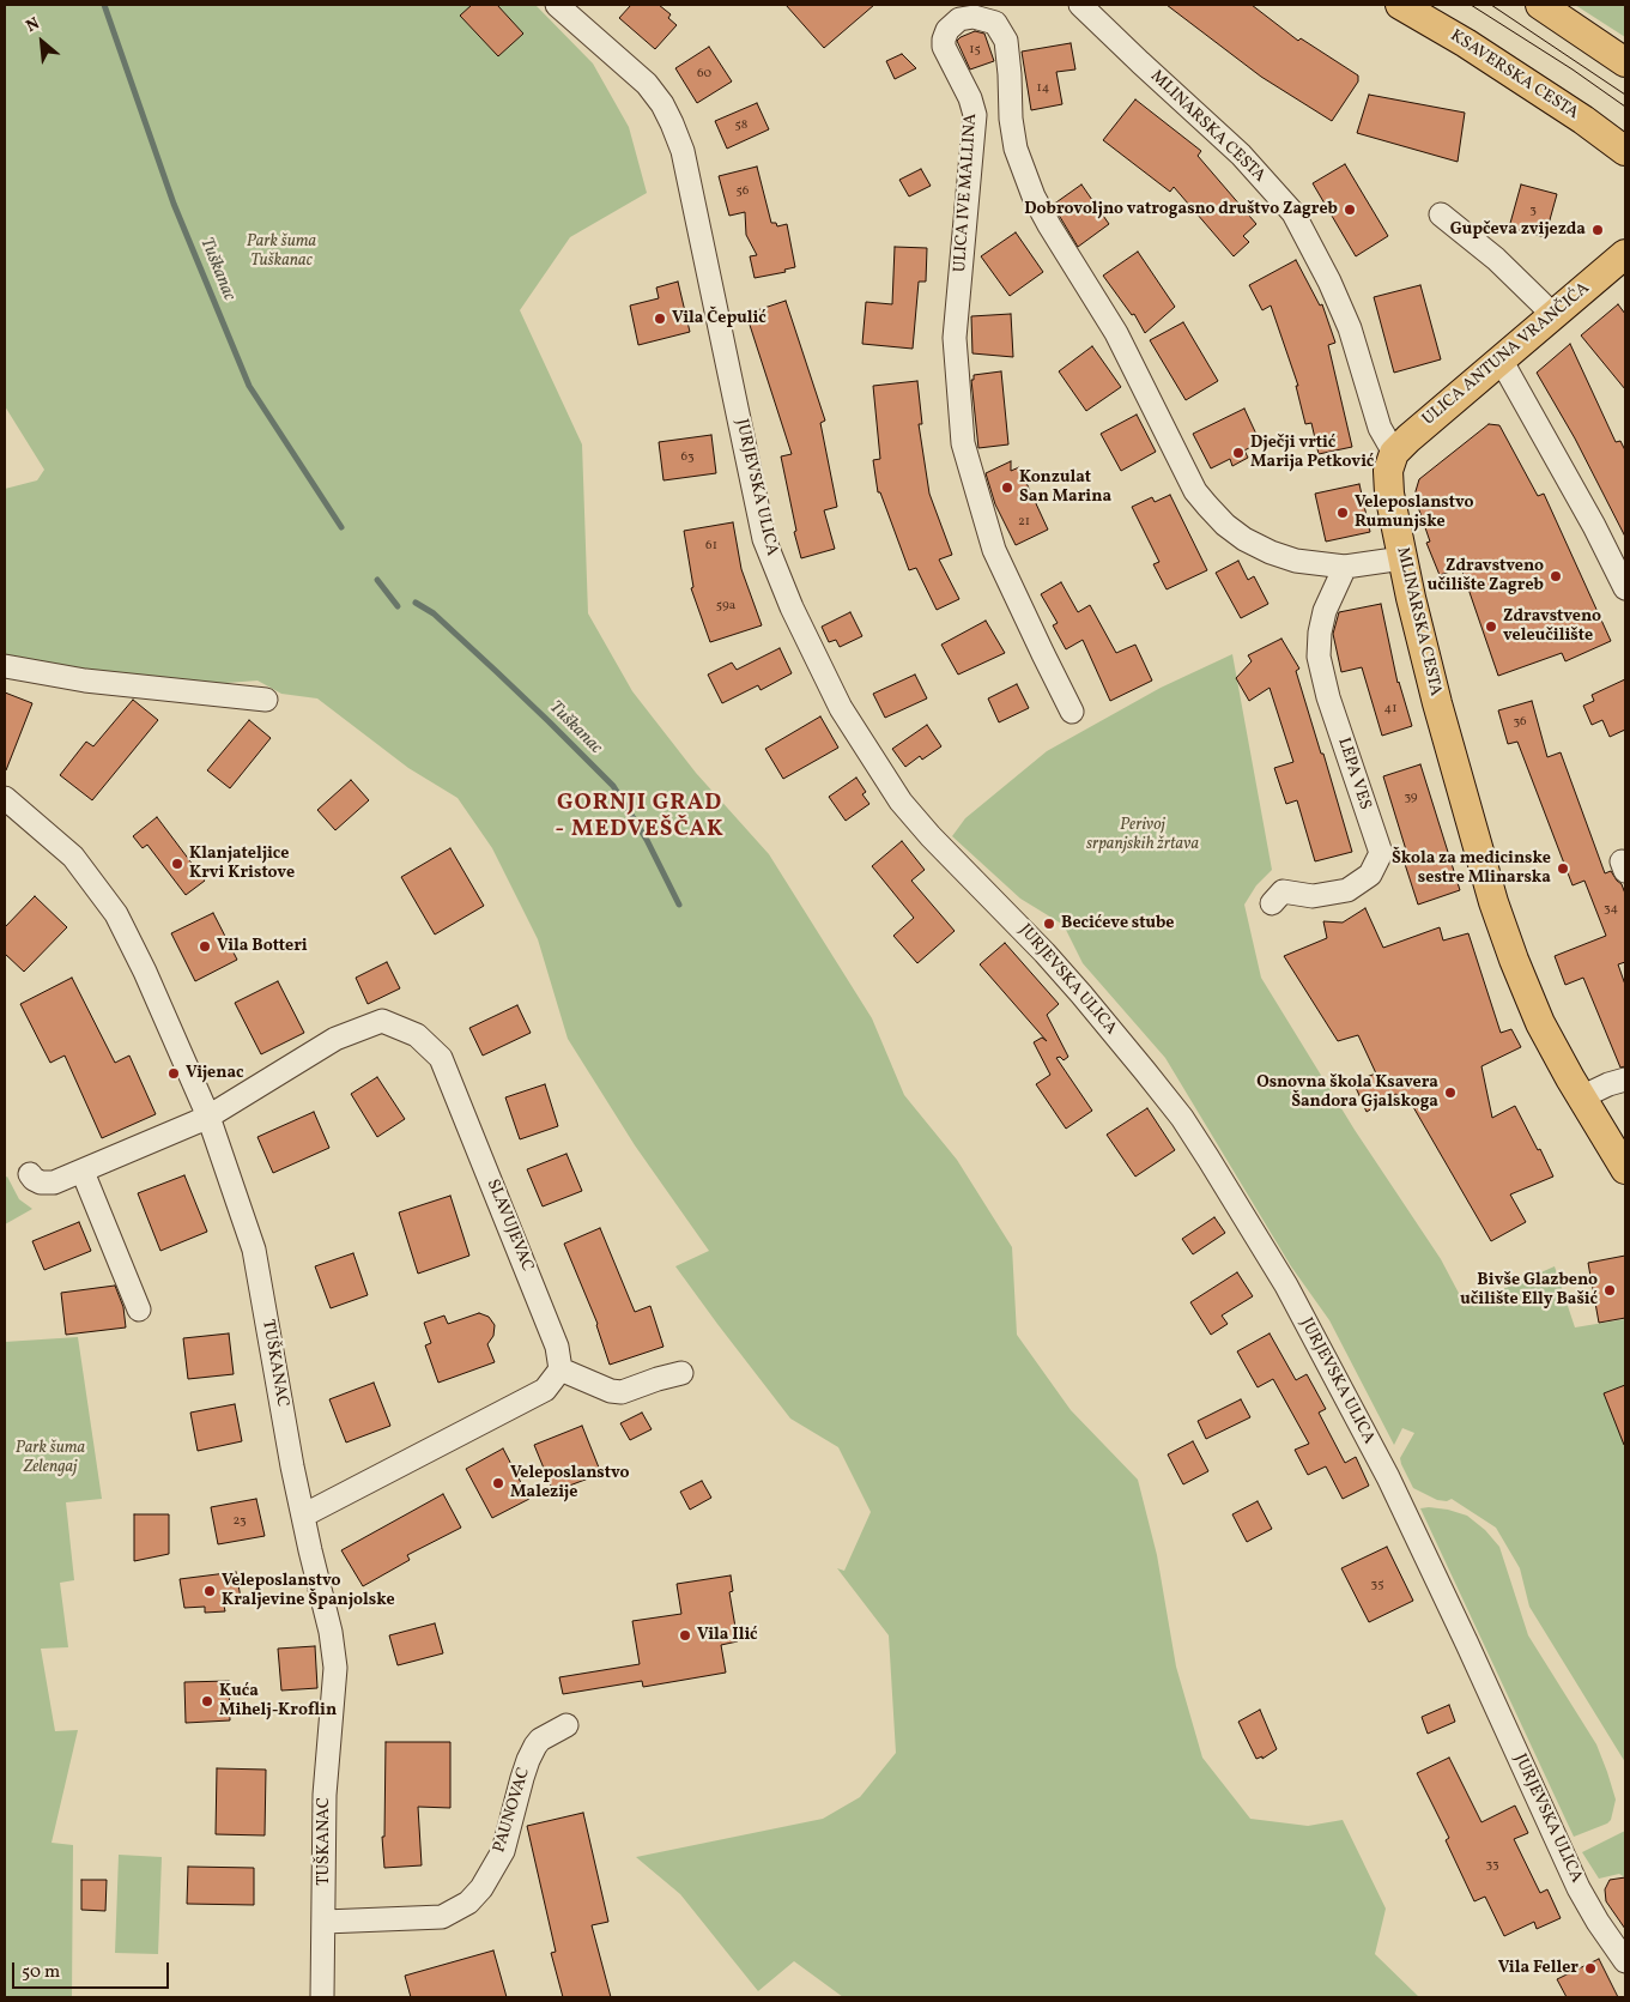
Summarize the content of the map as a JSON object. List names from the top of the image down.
{
  "streets": {
    "main road": ["KSAVERSKA CESTA", "MLINARSKA CESTA", "ULICA ANTUNA VRANČIĆA"],
    "street": [
      "ULICA IVE MALLINA",
      "JURJEVSKA ULICA",
      "LEPA VES",
      "SLAVUJEVAC",
      "TUŠKANAC",
      "PAUNOVAC"
    ]
  },
  "crossings": [
    ["MLINARSKA CESTA", "ULICA IVE MALLINA"],
    ["MLINARSKA CESTA", "ULICA ANTUNA VRANČIĆA"],
    ["ULICA IVE MALLINA", "LEPA VES"],
    ["SLAVUJEVAC", "TUŠKANAC"],
    ["TUŠKANAC", "PAUNOVAC"]
  ],
  "districts": ["GORNJI GRAD - MEDVEŠČAK"],
  "water": ["Tuškanac"],
  "parks": ["Park šuma Tuškanac", "Perivoj srpanjskih žrtava", "Park šuma Zelengaj"],
  "places": [
    "Dobrovoljno vatrogasno društvo Zagreb",
    "Gupčeva zvijezda",
    "Vila Čepulić",
    "Dječji vrtić Marija Petković",
    "Konzulat San Marina",
    "Veleposlanstvo Rumunjske",
    "Zdravstveno učilište Zagreb",
    "Zdravstveno veleučilište",
    "Klanjateljice Krvi Kristove",
    "Škola za medicinske sestre Mlinarska",
    "Becićeve stube",
    "Vila Botteri",
    "Vijenac",
    "Osnovna škola Ksavera Šandora Gjalskoga",
    "Bivše Glazbeno učilište Elly Bašić",
    "Veleposlanstvo Malezije",
    "Veleposlanstvo Kraljevine Španjolske",
    "Vila Ilić",
    "Kuća Mihelj-Kroflin",
    "Vila Feller"
  ],
  "house_numbers": [
    "15",
    "60",
    "14",
    "58",
    "56",
    "3",
    "63",
    "21",
    "61",
    "59a",
    "41",
    "36",
    "39",
    "34",
    "23",
    "35",
    "33"
  ],
  "scale_bar": "50 m",
  "north": "top left"
}
